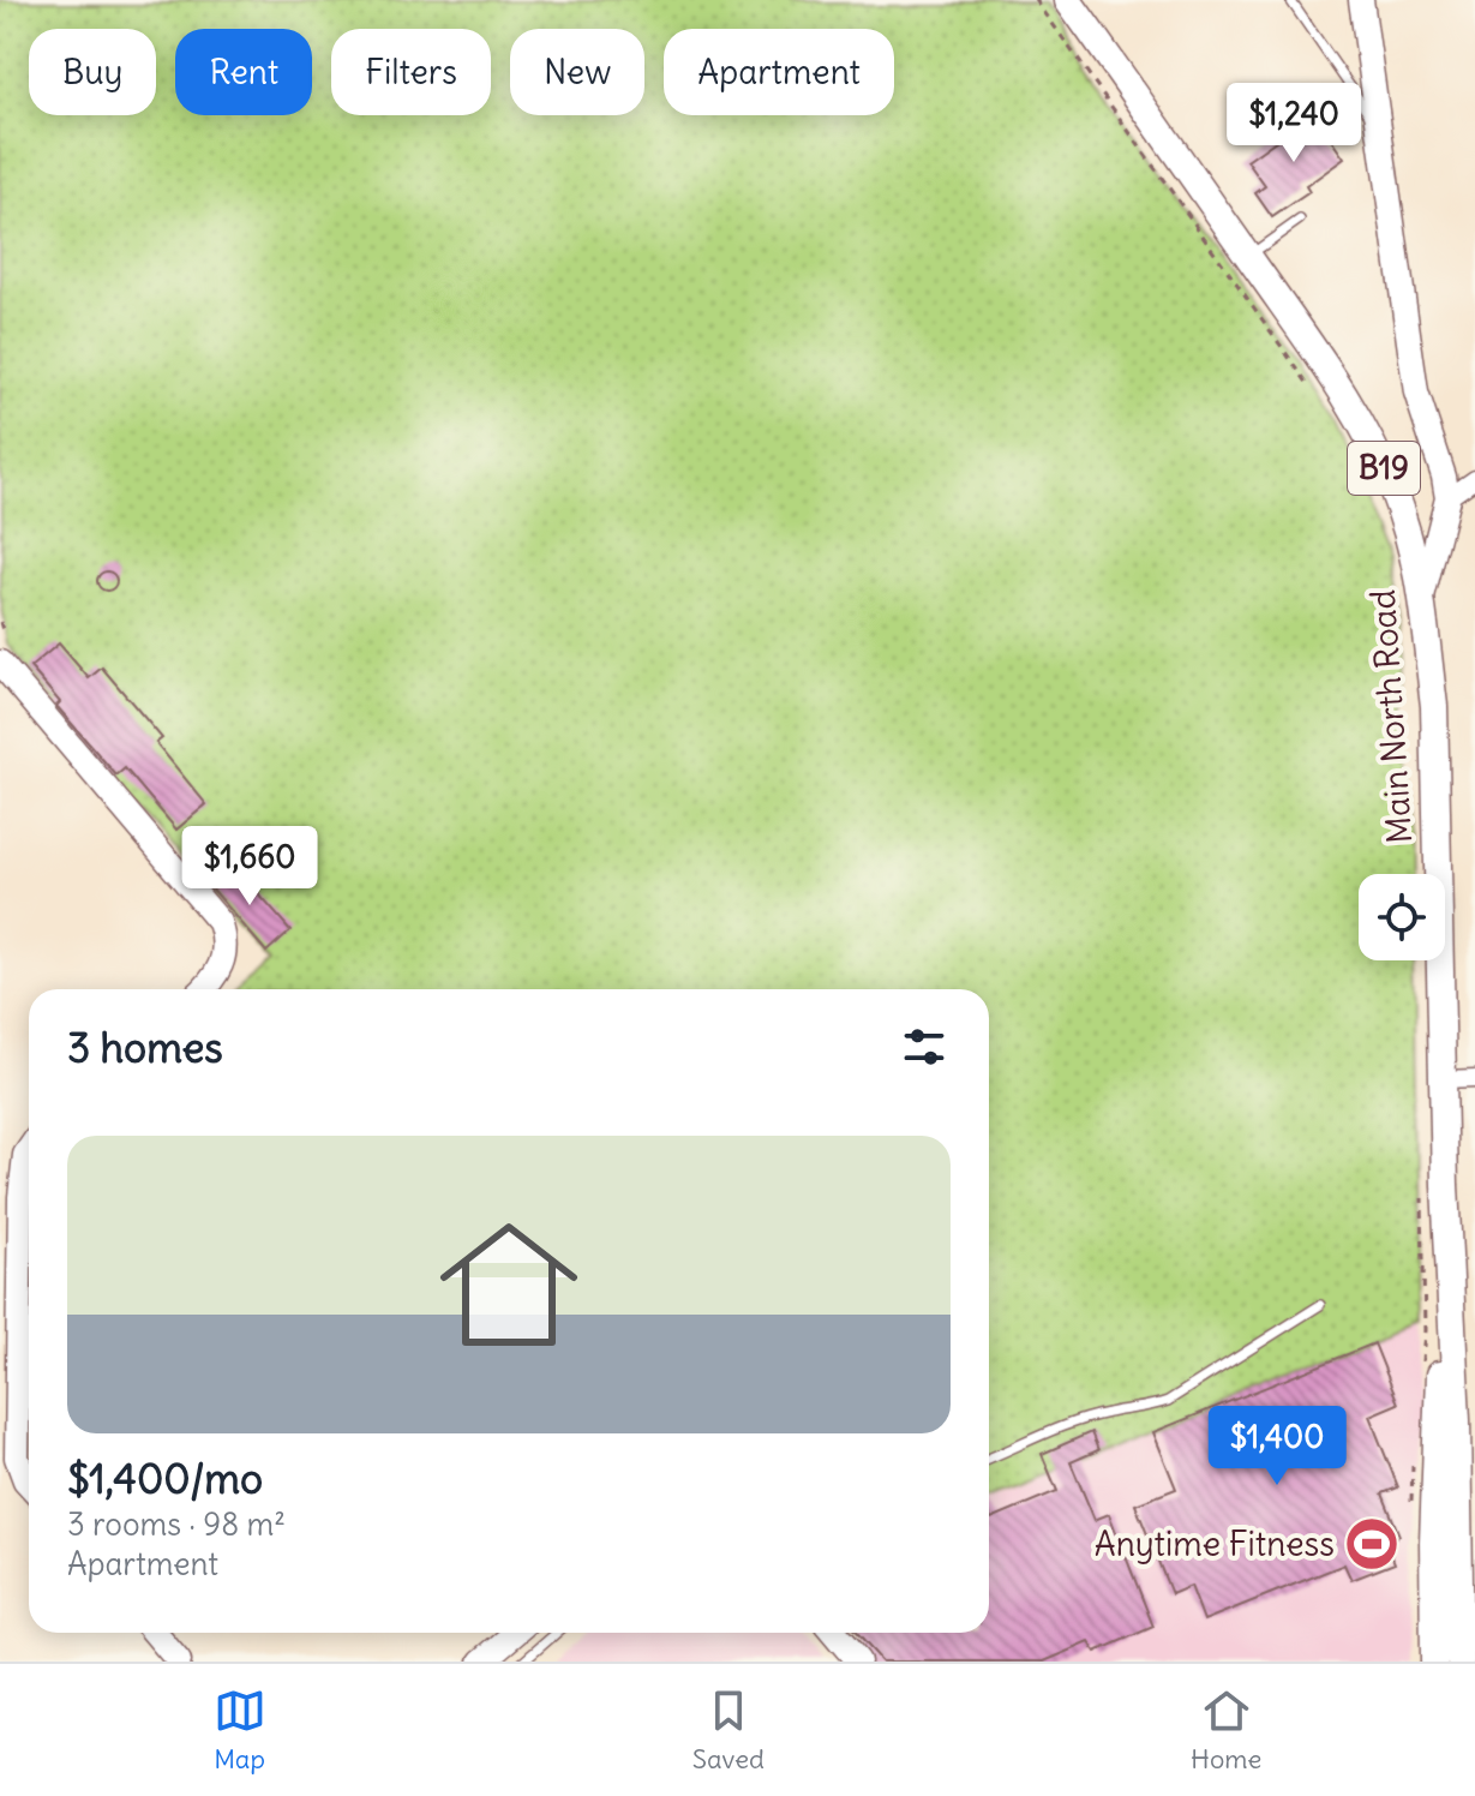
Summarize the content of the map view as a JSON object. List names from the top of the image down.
{
  "streets": {
    "main road": ["B19", "Main North Road"]
  },
  "places": {
    "sports": ["Anytime Fitness"]
  },
  "page": {
    "chip": [
      "Buy",
      "Rent",
      "Filters",
      "New",
      "Apartment"
    ],
    "price": ["$1,240", "$1,660", "$1,400"],
    "heading": "3 homes",
    "list": [
      {
        "name": "$1,400/mo",
        "note": "3 rooms · 98 m² · Apartment"
      }
    ],
    "tabs": ["Map", "Saved", "Home"]
  }
}
